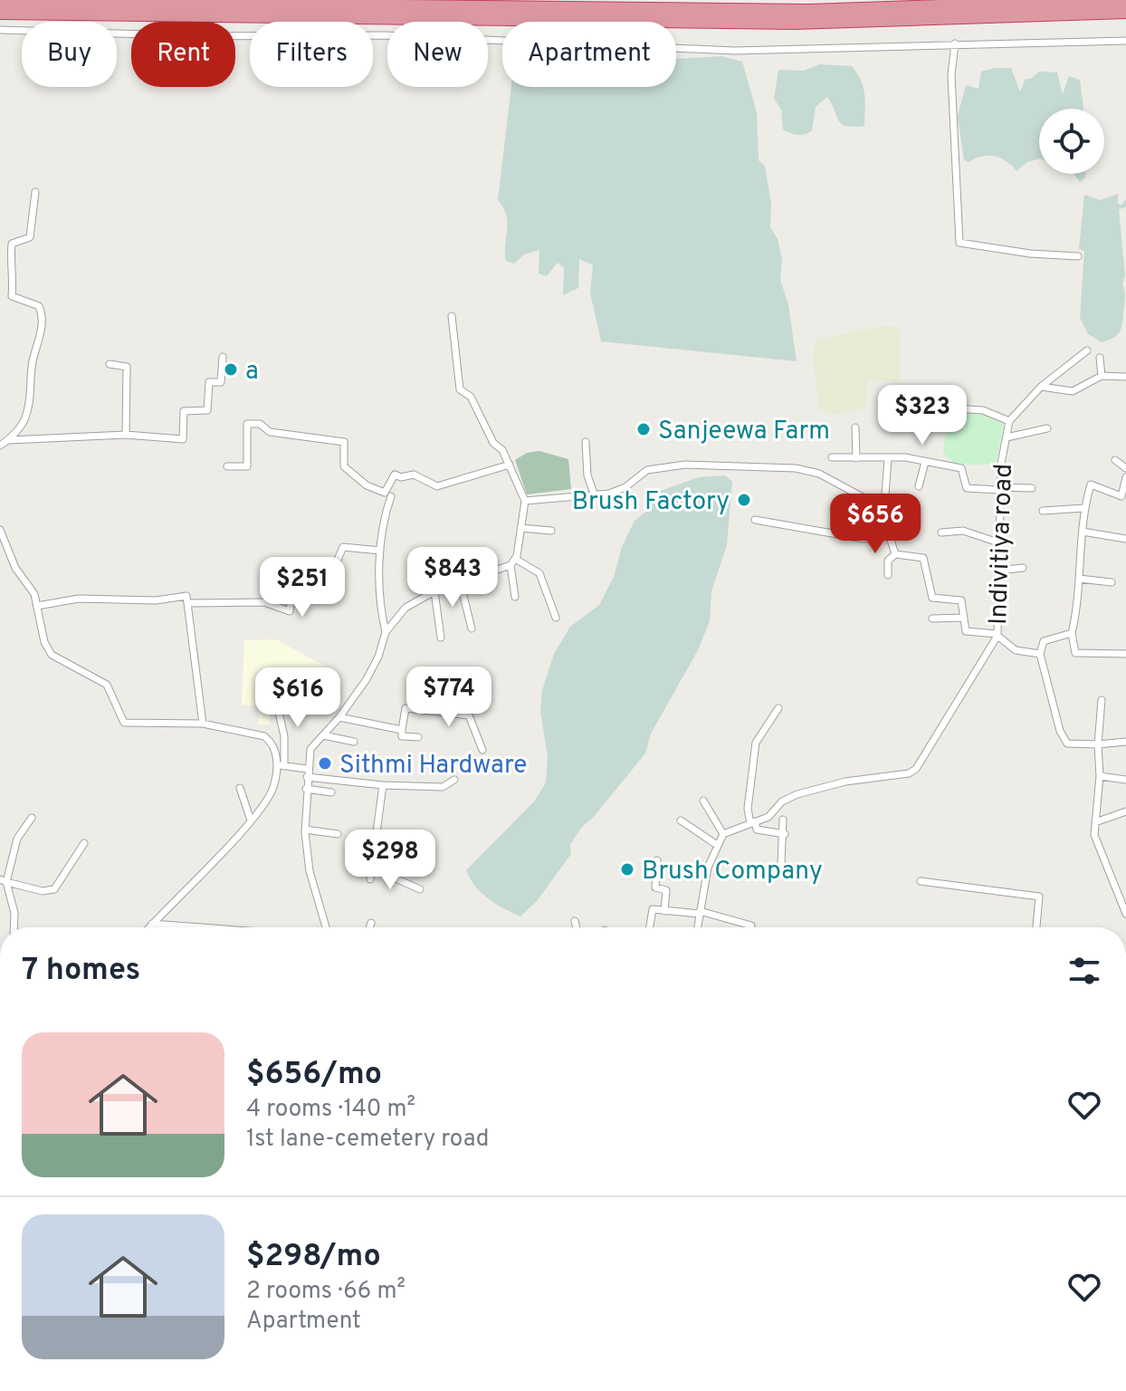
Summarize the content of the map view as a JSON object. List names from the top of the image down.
{
  "streets": {
    "street": ["Indivitiya road"]
  },
  "places": [
    "a",
    "Sanjeewa Farm",
    "Brush Factory",
    "Sithmi Hardware",
    "Brush Company"
  ],
  "page": {
    "chip": [
      "Buy",
      "Rent",
      "Filters",
      "New",
      "Apartment"
    ],
    "price": [
      "$323",
      "$656",
      "$843",
      "$251",
      "$774",
      "$616",
      "$298"
    ],
    "heading": "7 homes",
    "list": [
      {
        "name": "$656/mo",
        "note": "4 rooms · 140 m² · 1st lane-cemetery road"
      },
      {
        "name": "$298/mo",
        "note": "2 rooms · 66 m² · Apartment"
      }
    ]
  }
}
